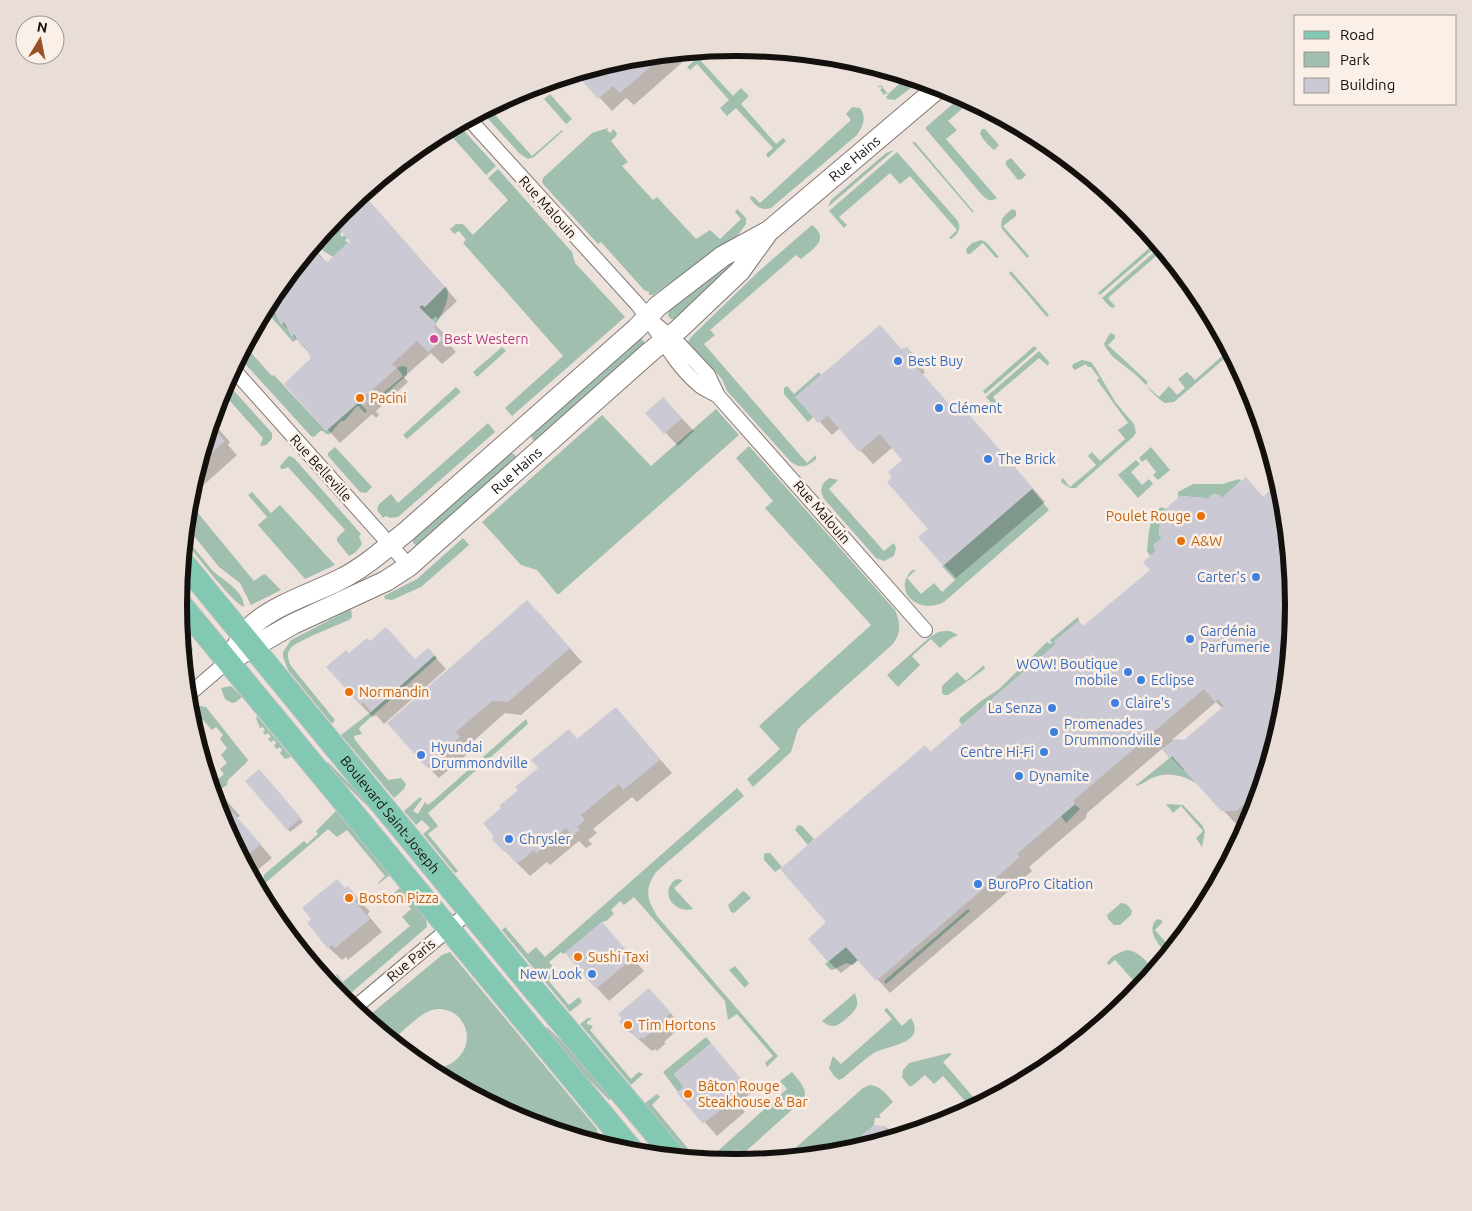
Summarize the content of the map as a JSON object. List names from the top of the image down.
{
  "streets": {
    "main road": ["Boulevard Saint-Joseph"],
    "street": [
      "Rue Hains",
      "Rue Malouin",
      "Rue Belleville",
      "Rue Paris"
    ]
  },
  "crossings": [
    ["Rue Hains", "Rue Malouin"],
    ["Rue Hains", "Rue Belleville"],
    ["Rue Hains", "Boulevard Saint-Joseph"],
    ["Boulevard Saint-Joseph", "Rue Paris"]
  ],
  "places": [
    "Best Western",
    "Best Buy",
    "Pacini",
    "Clément",
    "The Brick",
    "Poulet Rouge",
    "A&W",
    "Carter's",
    "Gardénia Parfumerie",
    "WOW! Boutique mobile",
    "Eclipse",
    "Normandin",
    "Claire's",
    "La Senza",
    "Promenades Drummondville",
    "Centre Hi-Fi",
    "Hyundai Drummondville",
    "Dynamite",
    "Chrysler",
    "BuroPro Citation",
    "Boston Pizza",
    "Sushi Taxi",
    "New Look",
    "Tim Hortons",
    "Bâton Rouge Steakhouse & Bar"
  ],
  "legend": ["Road", "Park", "Building"],
  "north": "top"
}
